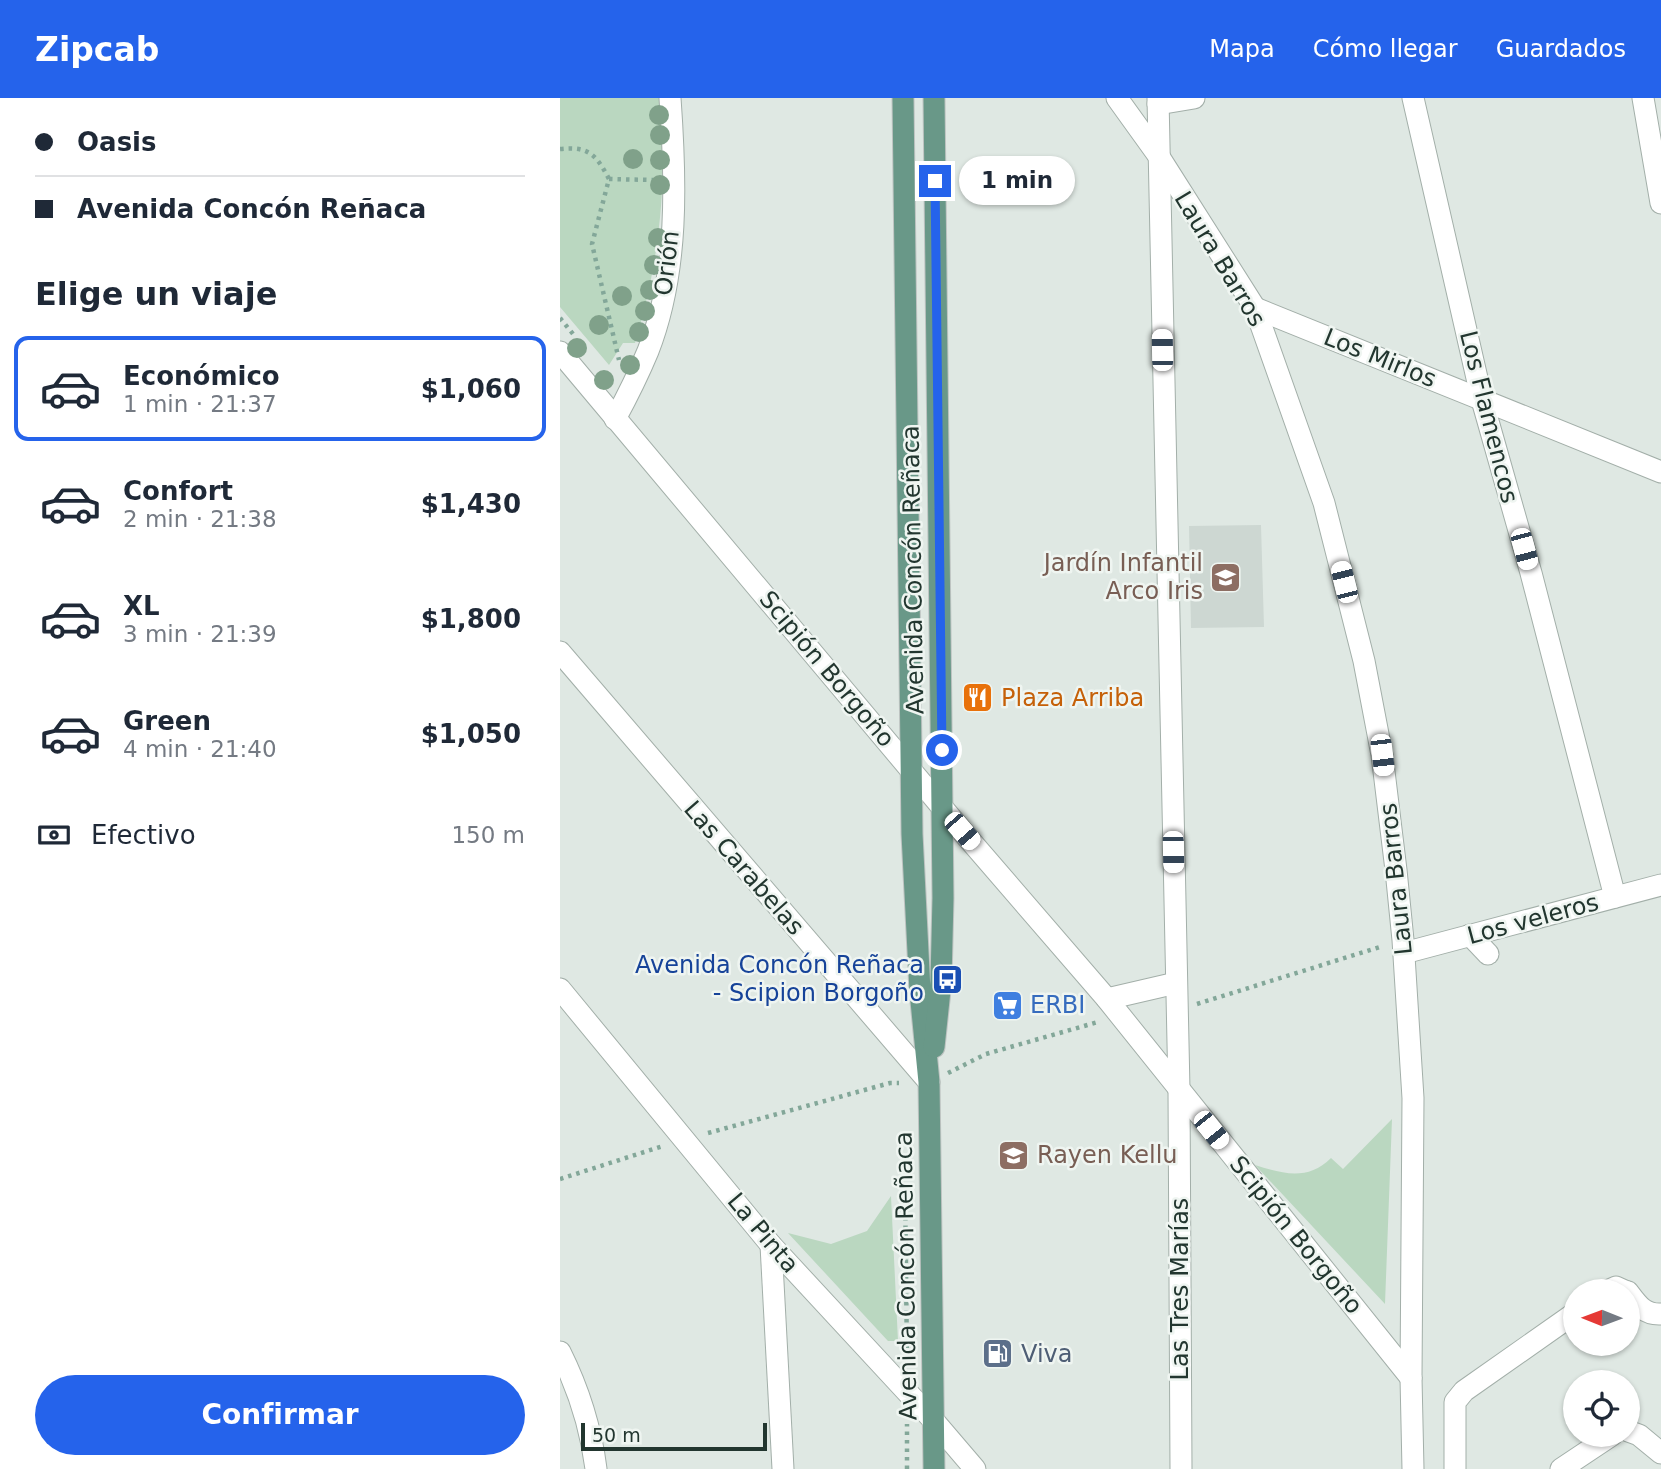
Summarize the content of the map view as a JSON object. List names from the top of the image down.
{
  "streets": {
    "main road": ["Avenida Concón Reñaca"],
    "street": [
      "Laura Barros",
      "Orión",
      "Los Mirlos",
      "Los Flamencos",
      "Scipión Borgoño",
      "Las Carabelas",
      "Los veleros",
      "La Pinta",
      "Las Tres Marías"
    ]
  },
  "crossings": [
    ["Laura Barros", "Los Mirlos"],
    ["Laura Barros", "Scipión Borgoño"],
    ["Laura Barros", "Los veleros"],
    ["Laura Barros", "Las Tres Marías"],
    ["Orión", "Scipión Borgoño"],
    ["Los Mirlos", "Los Flamencos"],
    ["Los Flamencos", "Los veleros"],
    ["Avenida Concón Reñaca", "Scipión Borgoño"],
    ["Avenida Concón Reñaca", "Las Carabelas"],
    ["Avenida Concón Reñaca", "La Pinta"],
    ["Scipión Borgoño", "Las Tres Marías"]
  ],
  "places": {
    "school or university": ["Jardín Infantil Arco Iris", "Rayen Kellu"],
    "restaurant": ["Plaza Arriba"],
    "bus stop": ["Avenida Concón Reñaca - Scipion Borgoño"],
    "supermarket": ["ERBI"],
    "fuel station": ["Viva"]
  },
  "scale_bar": "50 m",
  "north": "left",
  "page": {
    "header": "Zipcab",
    "nav": ["Mapa", "Cómo llegar", "Guardados"],
    "banner": ["Oasis", "Avenida Concón Reñaca"],
    "bubble": "1 min",
    "heading": "Elige un viaje",
    "list": [
      {
        "name": "Económico",
        "note": "1 min · 21:37",
        "value": "$1,060"
      },
      {
        "name": "Confort",
        "note": "2 min · 21:38",
        "value": "$1,430"
      },
      {
        "name": "XL",
        "note": "3 min · 21:39",
        "value": "$1,800"
      },
      {
        "name": "Green",
        "note": "4 min · 21:40",
        "value": "$1,050"
      }
    ],
    "pay": ["Efectivo", "150 m"],
    "buttons": "Confirmar",
    "scale": "50 m"
  }
}
